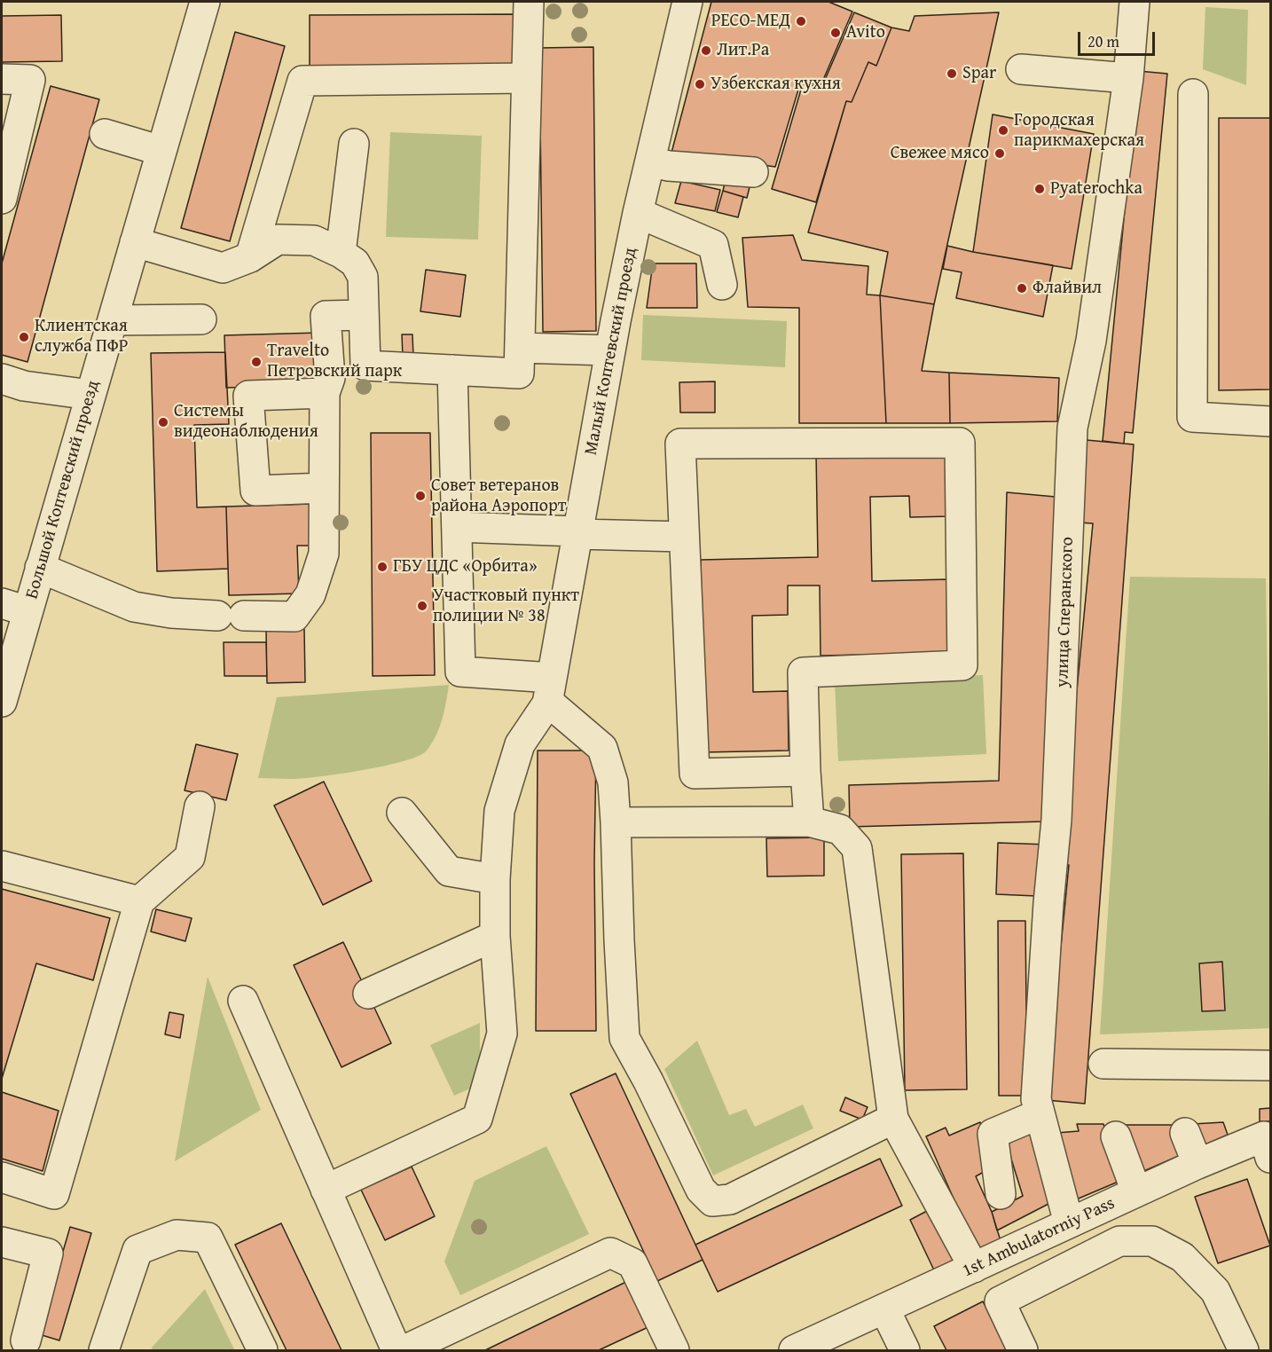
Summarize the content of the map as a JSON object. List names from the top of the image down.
{
  "streets": {
    "street": [
      "Малый Коптевский проезд",
      "Большой Коптевский проезд",
      "улица Сперанского",
      "1st Ambulatorniy Pass"
    ]
  },
  "crossings": [
    ["улица Сперанского", "1st Ambulatorniy Pass"]
  ],
  "places": [
    "РЕСО-МЕД",
    "Avito",
    "Лит.Ра",
    "Spar",
    "Узбекская кухня",
    "Городская парикмахерская",
    "Свежее мясо",
    "Pyaterochka",
    "Флайвил",
    "Клиентская служба ПФР",
    "Travelto Петровский парк",
    "Системы видеонаблюдения",
    "Совет ветеранов района Аэропорт",
    "ГБУ ЦДС «Орбита»",
    "Участковый пункт полиции № 38"
  ],
  "scale_bar": "20 m"
}
